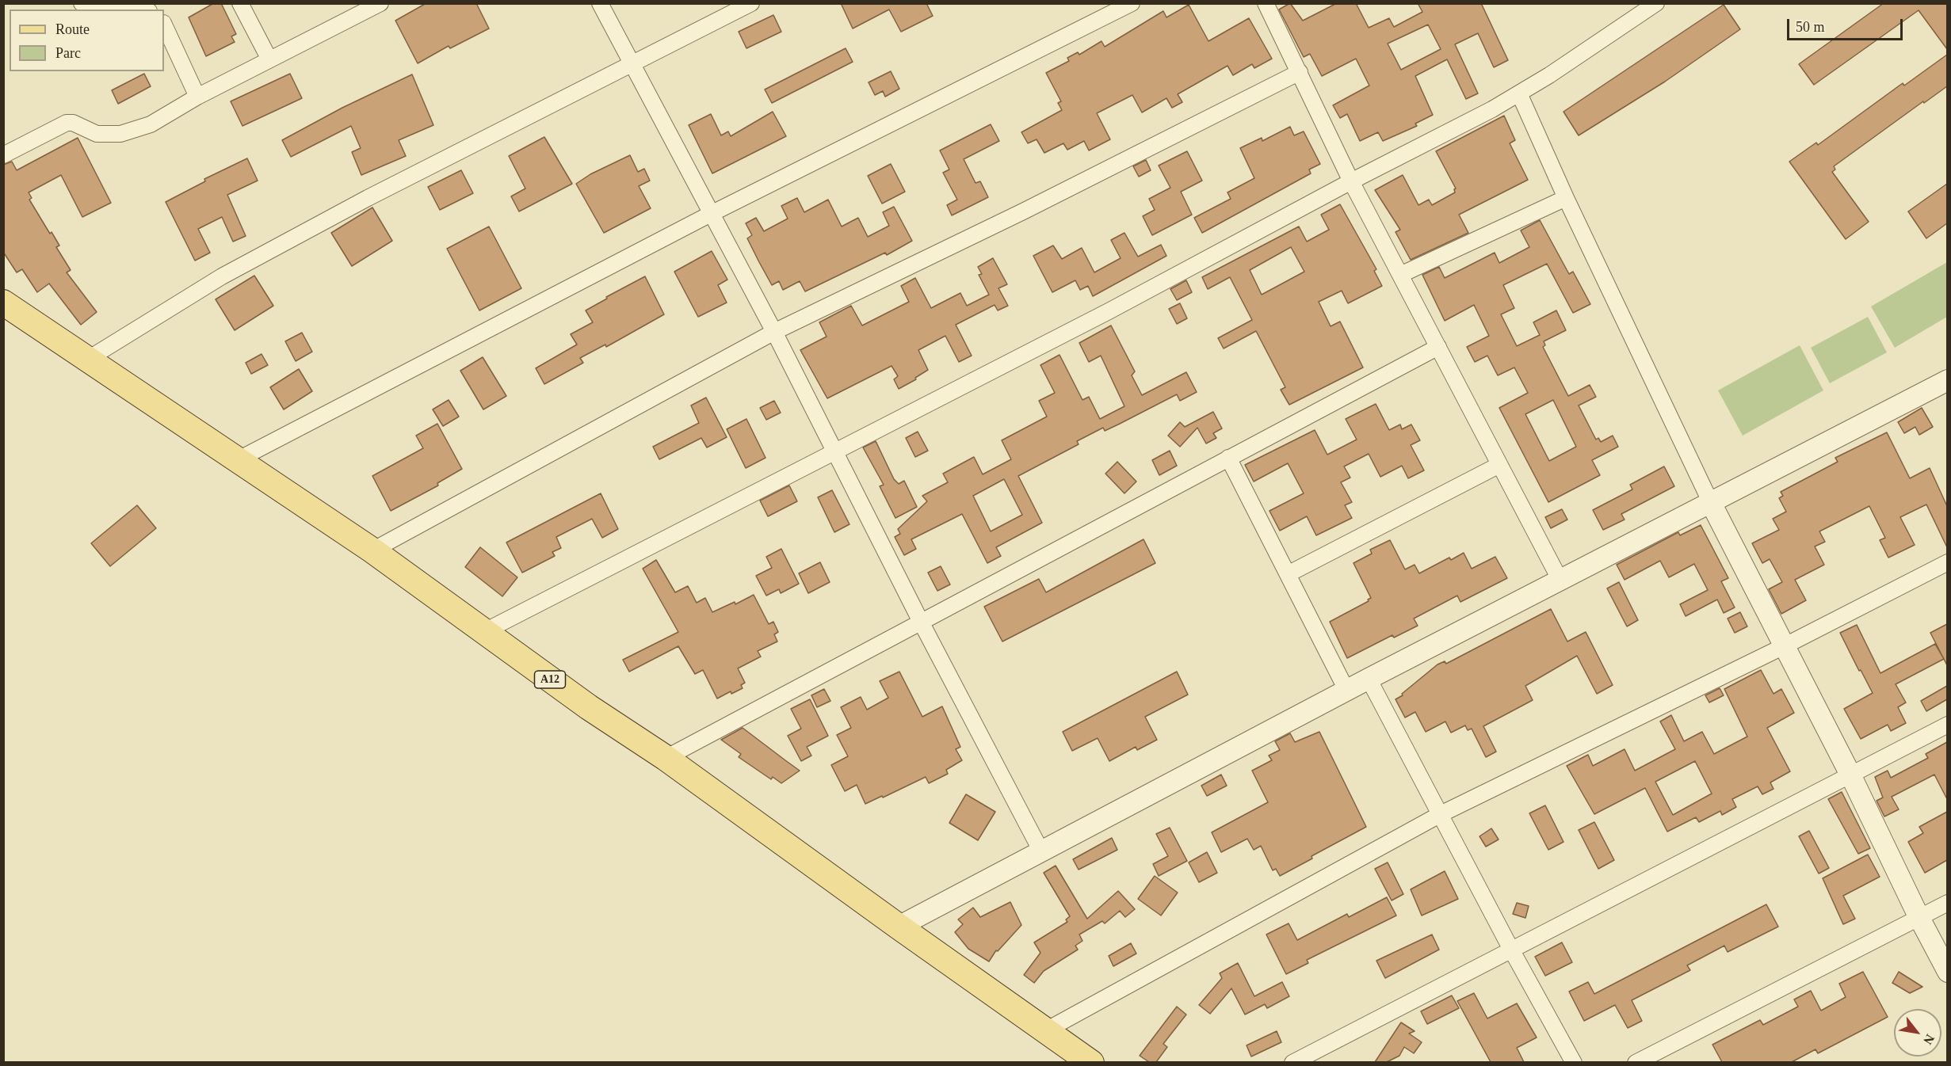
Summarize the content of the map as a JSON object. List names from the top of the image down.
{
  "streets": {
    "main road": ["A12"]
  },
  "legend": ["Route", "Parc"],
  "scale_bar": "50 m",
  "north": "bottom right"
}
